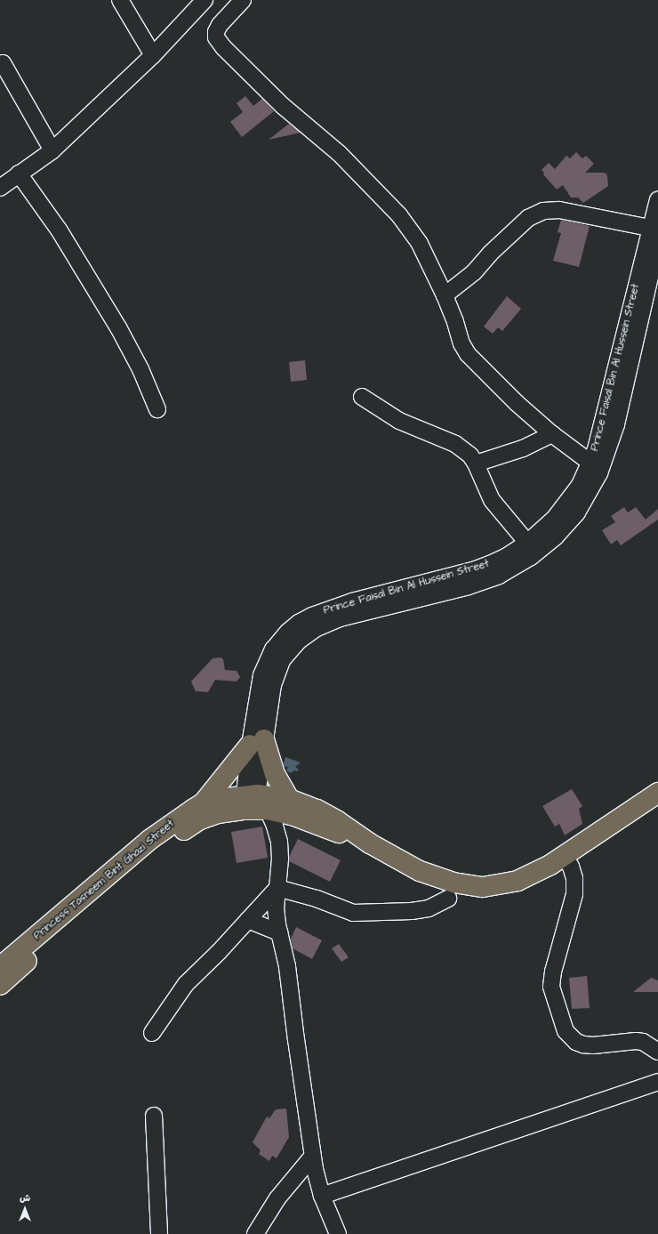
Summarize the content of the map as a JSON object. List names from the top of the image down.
{
  "streets": {
    "main road": ["Princess Tasneem Bint Ghazi Street"],
    "street": ["Prince Faisal Bin Al Hussein Street"]
  },
  "crossings": [
    ["Prince Faisal Bin Al Hussein Street", "Princess Tasneem Bint Ghazi Street"]
  ],
  "north": "top"
}
